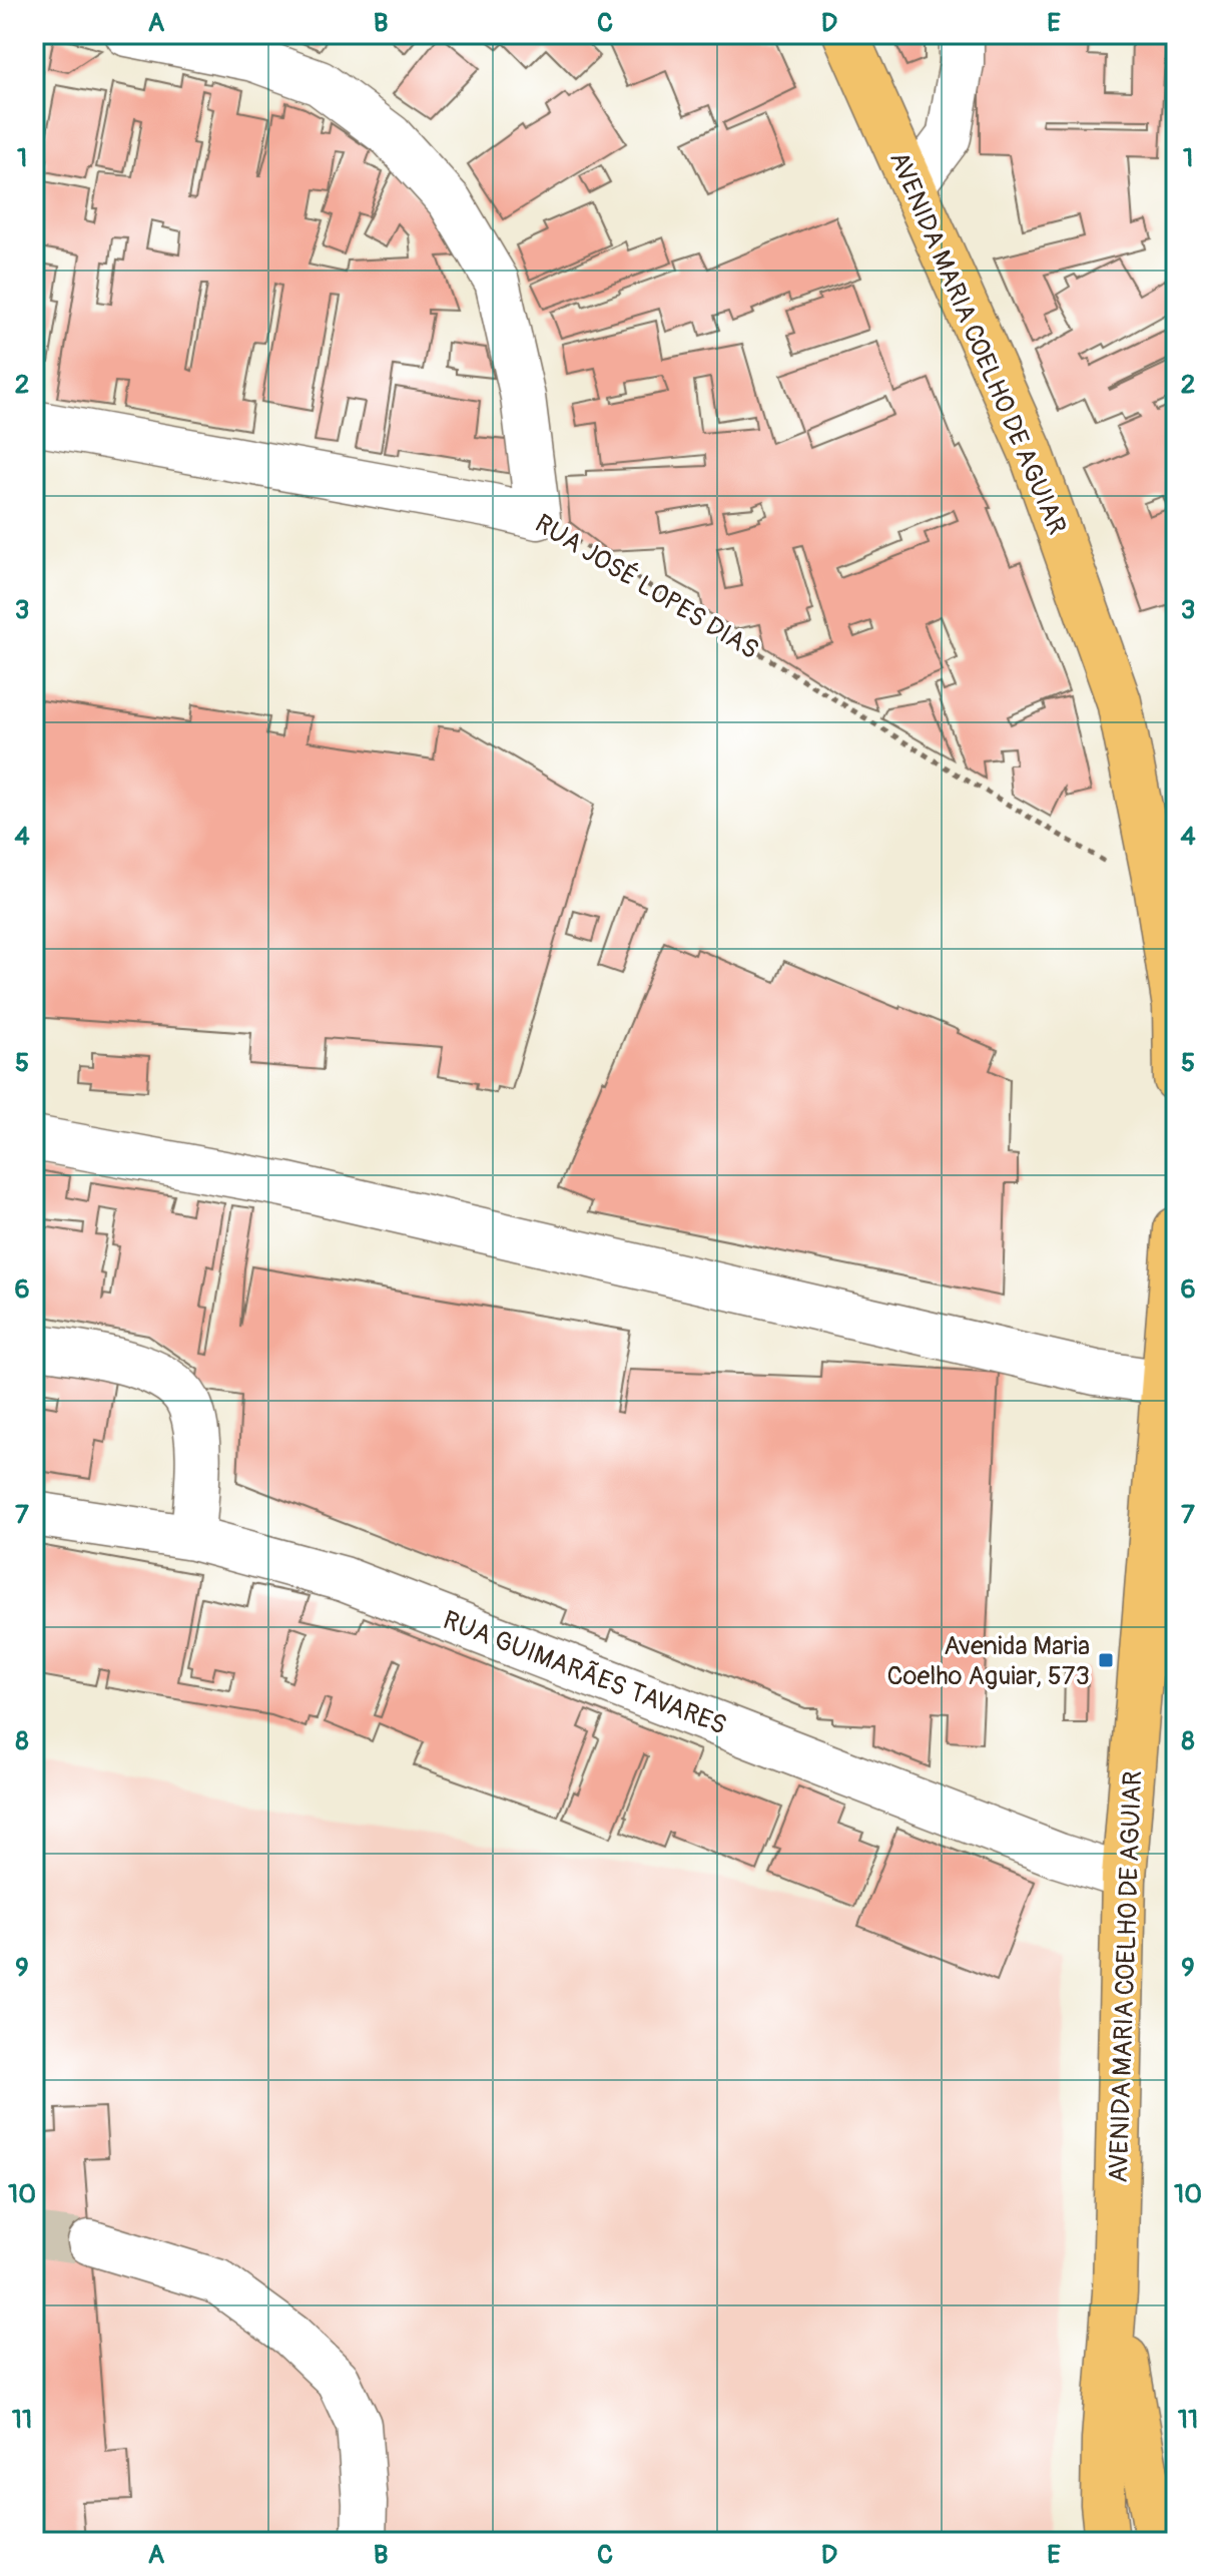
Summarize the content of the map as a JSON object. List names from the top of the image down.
{
  "streets": {
    "main road": ["AVENIDA MARIA COELHO DE AGUIAR"],
    "street": ["RUA JOSÉ LOPES DIAS", "RUA GUIMARÃES TAVARES"]
  },
  "crossings": [
    ["AVENIDA MARIA COELHO DE AGUIAR", "RUA JOSÉ LOPES DIAS"],
    ["AVENIDA MARIA COELHO DE AGUIAR", "RUA GUIMARÃES TAVARES"]
  ],
  "places": {
    "transit": ["Avenida Maria Coelho Aguiar, 573"]
  },
  "grid": {
    "columns": [
      "A",
      "B",
      "C",
      "D",
      "E"
    ],
    "rows": [
      "1",
      "2",
      "3",
      "4",
      "5",
      "6",
      "7",
      "8",
      "9",
      "10",
      "11"
    ]
  }
}
